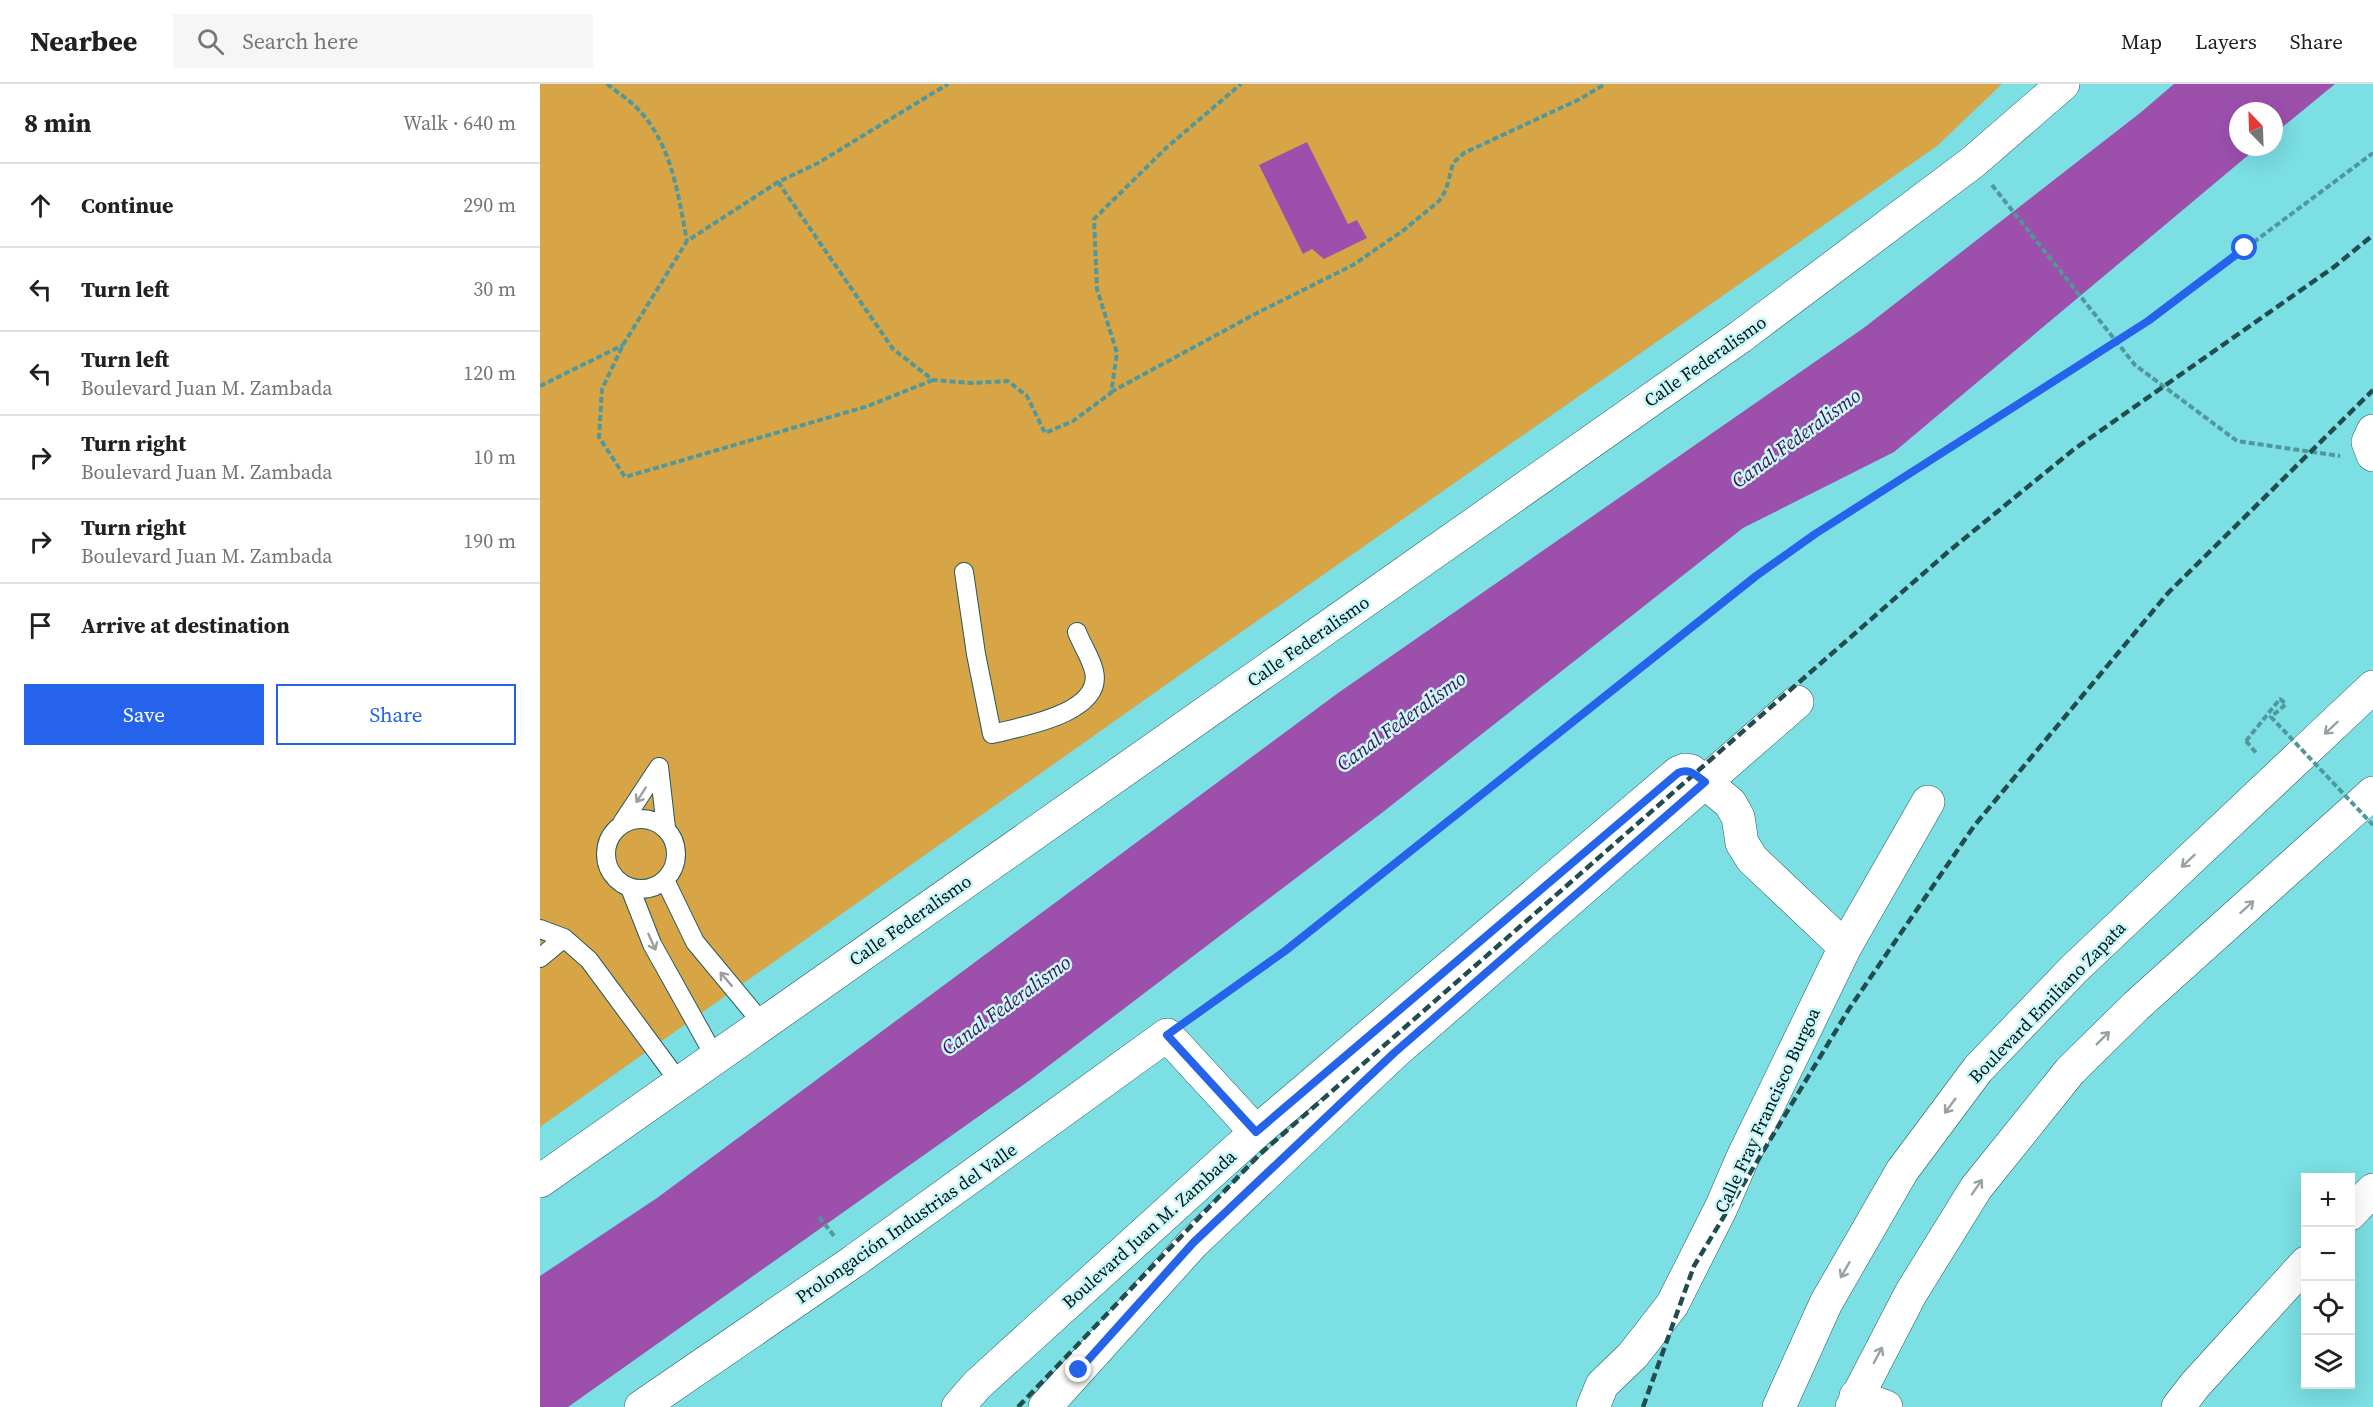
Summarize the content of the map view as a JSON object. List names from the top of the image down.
{
  "streets": {
    "street": [
      "Calle Federalismo",
      "Boulevard Emiliano Zapata",
      "Calle Fray Francisco Burgoa",
      "Prolongación Industrias del Valle",
      "Boulevard Juan M. Zambada"
    ]
  },
  "water": ["Canal Federalismo"],
  "north": "top left",
  "page": {
    "header": "Nearbee",
    "search": "Search here",
    "nav": ["Map", "Layers", "Share"],
    "heading": ["8 min", "Walk · 640 m"],
    "list": [
      ["Continue", "290 m"],
      ["Turn left", "30 m"],
      ["Turn left", "Boulevard Juan M. Zambada", "120 m"],
      ["Turn right", "Boulevard Juan M. Zambada", "10 m"],
      ["Turn right", "Boulevard Juan M. Zambada", "190 m"],
      "Arrive at destination"
    ],
    "buttons": ["Save", "Share"],
    "map_buttons": ["+", "−"]
  }
}
